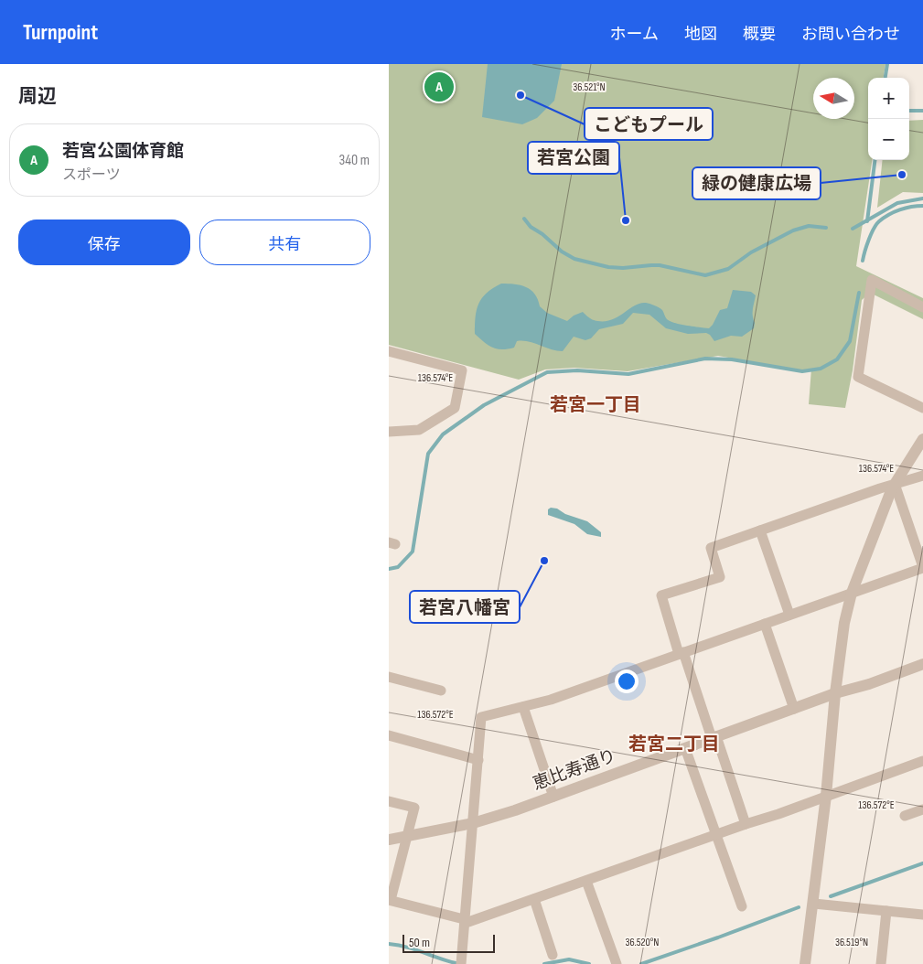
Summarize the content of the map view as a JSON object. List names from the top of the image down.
{
  "streets": {
    "street": ["恵比寿通り"]
  },
  "districts": ["若宮一丁目", "若宮二丁目"],
  "places": [
    "こどもプール",
    "緑の健康広場",
    "若宮公園",
    "若宮八幡宮"
  ],
  "scale_bar": "50 m",
  "north": "left",
  "page": {
    "header": "Turnpoint",
    "nav": [
      "ホーム",
      "地図",
      "概要",
      "お問い合わせ"
    ],
    "heading": "周辺",
    "pins": "A",
    "map_buttons": ["+", "−"],
    "list": [
      {
        "mark": "A",
        "name": "若宮公園体育館",
        "note": "スポーツ",
        "value": "340 m"
      }
    ],
    "buttons": ["保存", "共有"],
    "scale": "50 m"
  },
  "coordinates": [
    "36.521°N",
    "136.574°E",
    "136.572°E",
    "36.520°N",
    "36.519°N"
  ]
}
